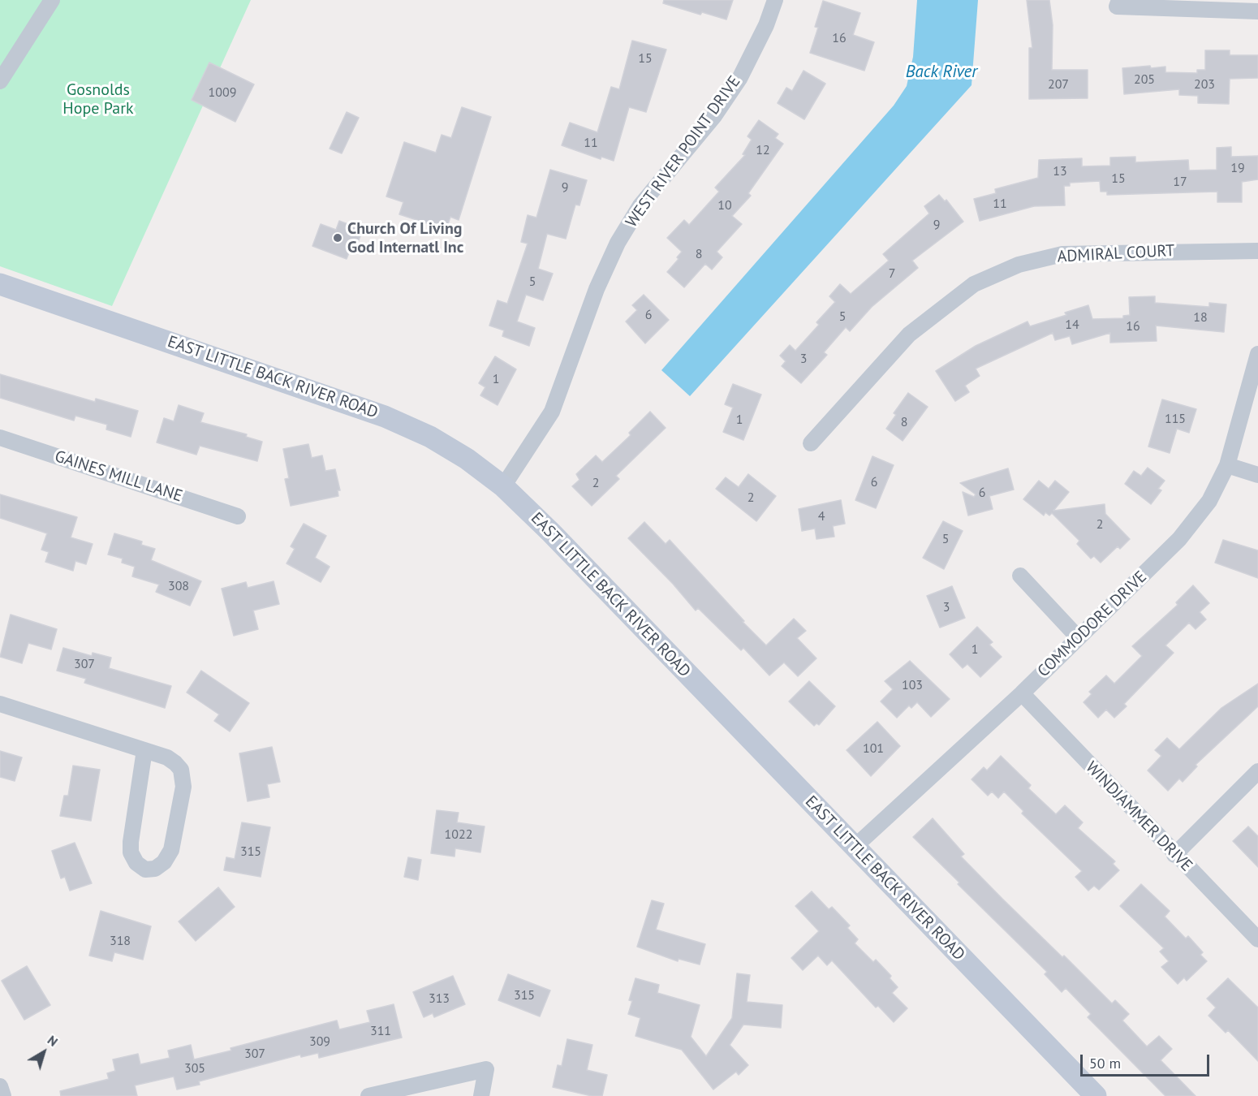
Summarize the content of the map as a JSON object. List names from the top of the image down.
{
  "streets": {
    "street": [
      "WEST RIVER POINT DRIVE",
      "ADMIRAL COURT",
      "EAST LITTLE BACK RIVER ROAD",
      "GAINES MILL LANE",
      "COMMODORE DRIVE",
      "WINDJAMMER DRIVE"
    ]
  },
  "crossings": [
    ["WEST RIVER POINT DRIVE", "EAST LITTLE BACK RIVER ROAD"],
    ["EAST LITTLE BACK RIVER ROAD", "COMMODORE DRIVE"],
    ["COMMODORE DRIVE", "WINDJAMMER DRIVE"]
  ],
  "water": ["Back River"],
  "parks": ["Gosnolds Hope Park"],
  "places": ["Church Of Living God Internatl Inc"],
  "house_numbers": [
    "16",
    "15",
    "205",
    "207",
    "203",
    "1009",
    "11",
    "12",
    "19",
    "13",
    "15",
    "17",
    "9",
    "11",
    "10",
    "9",
    "8",
    "7",
    "5",
    "6",
    "5",
    "18",
    "14",
    "16",
    "3",
    "1",
    "115",
    "1",
    "8",
    "6",
    "2",
    "6",
    "2",
    "4",
    "2",
    "5",
    "308",
    "3",
    "1",
    "307",
    "103",
    "101",
    "1022",
    "315",
    "318",
    "315",
    "313",
    "311",
    "309",
    "307",
    "305"
  ],
  "scale_bar": "50 m",
  "north": "top right"
}
